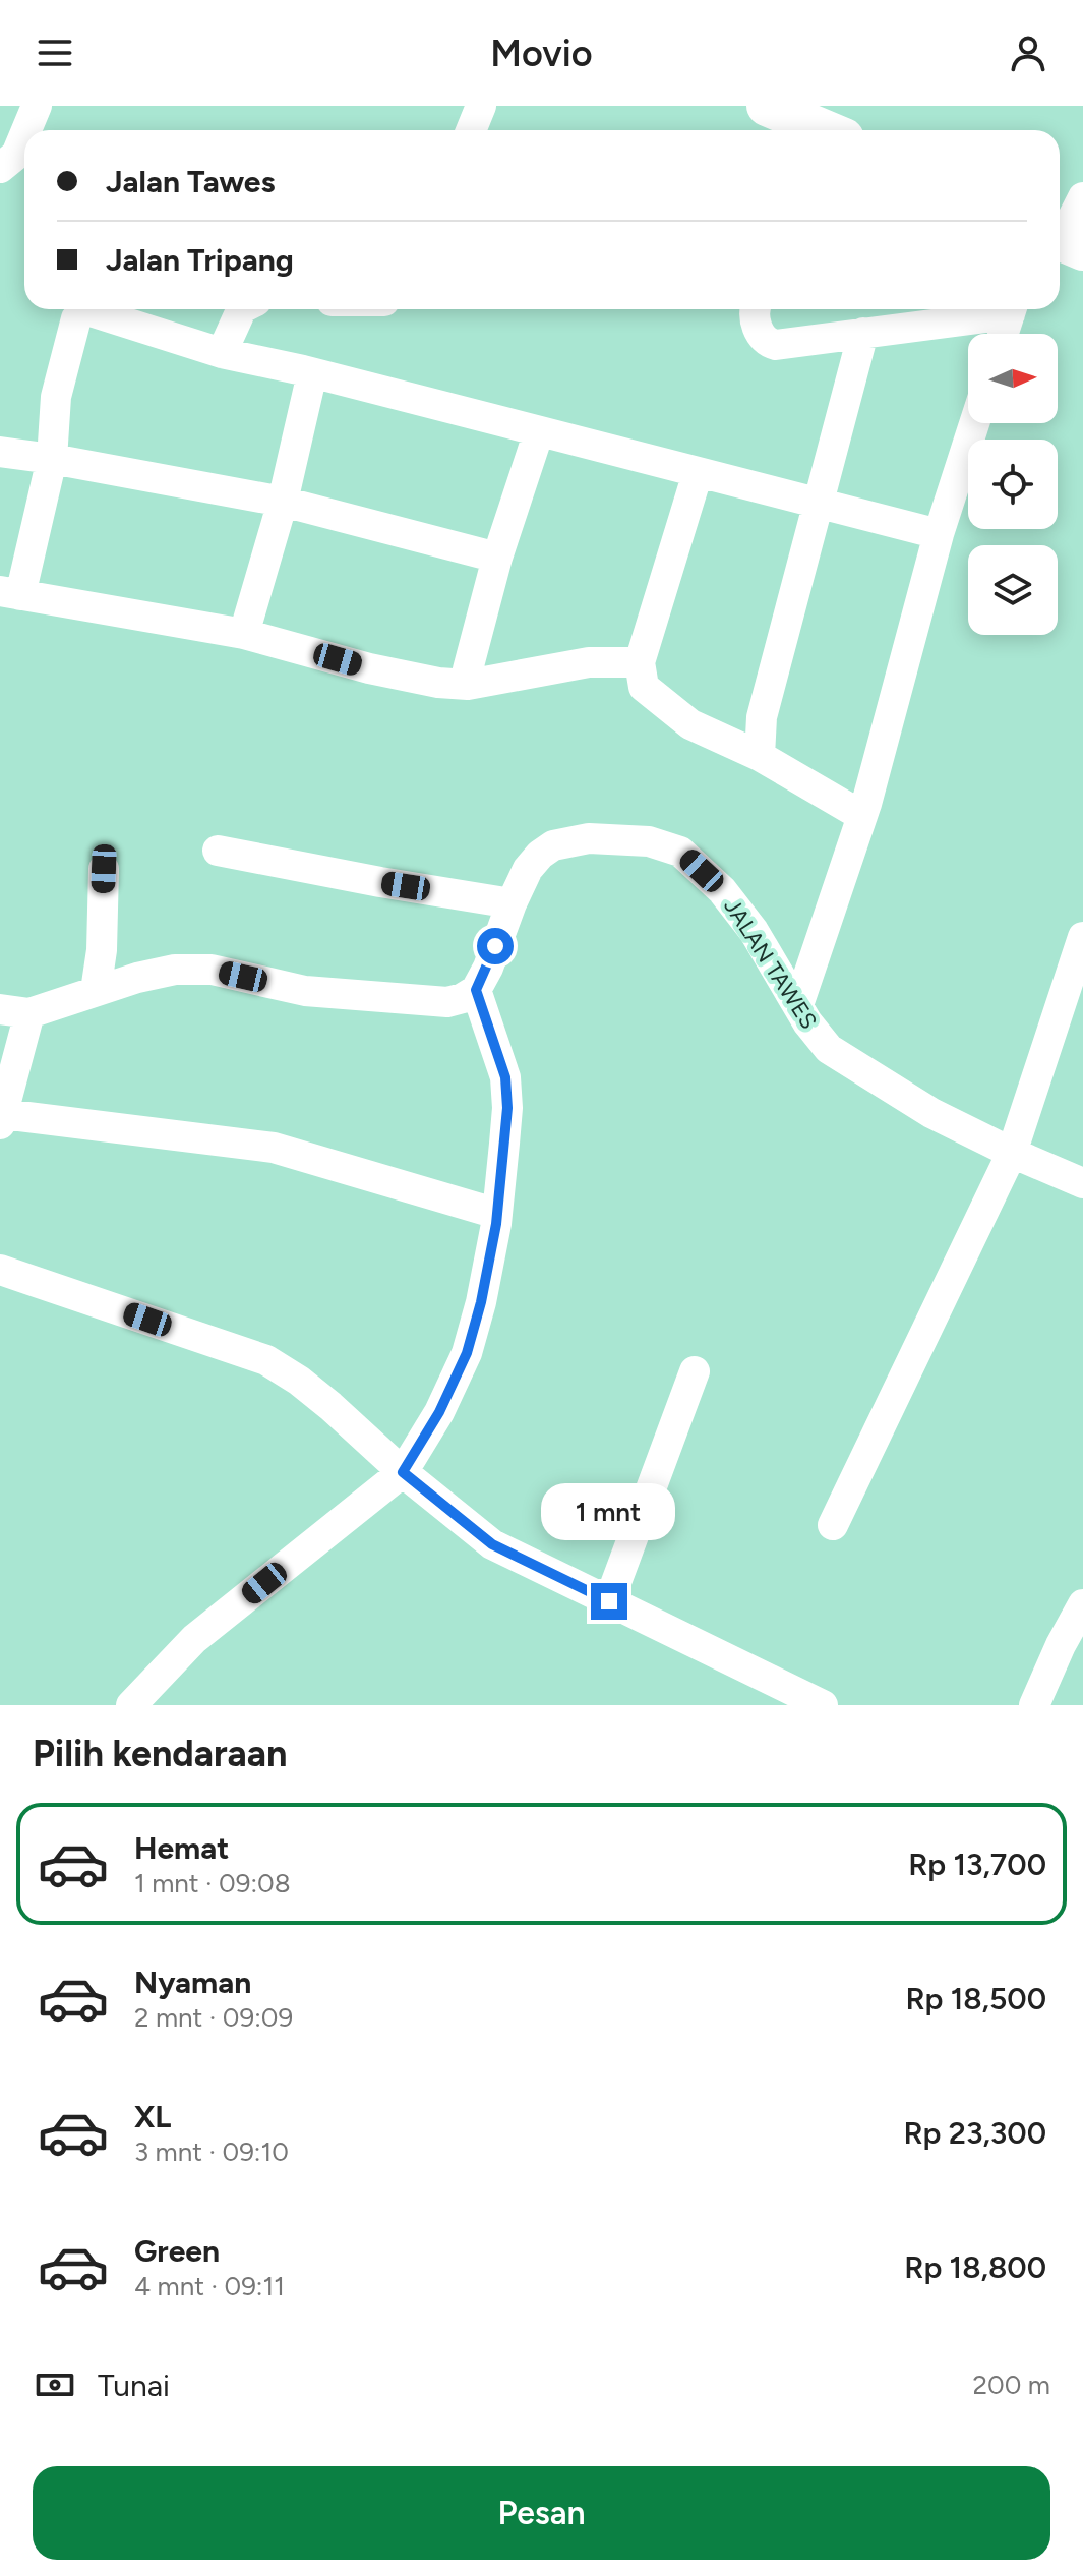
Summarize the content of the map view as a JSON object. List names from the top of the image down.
{
  "streets": {
    "street": ["JALAN TAWES"]
  },
  "north": "right",
  "page": {
    "header": "Movio",
    "banner": ["Jalan Tawes", "Jalan Tripang"],
    "bubble": "1 mnt",
    "heading": "Pilih kendaraan",
    "list": [
      {
        "name": "Hemat",
        "note": "1 mnt · 09:08",
        "value": "Rp 13,700"
      },
      {
        "name": "Nyaman",
        "note": "2 mnt · 09:09",
        "value": "Rp 18,500"
      },
      {
        "name": "XL",
        "note": "3 mnt · 09:10",
        "value": "Rp 23,300"
      },
      {
        "name": "Green",
        "note": "4 mnt · 09:11",
        "value": "Rp 18,800"
      }
    ],
    "pay": ["Tunai", "200 m"],
    "buttons": "Pesan"
  }
}
